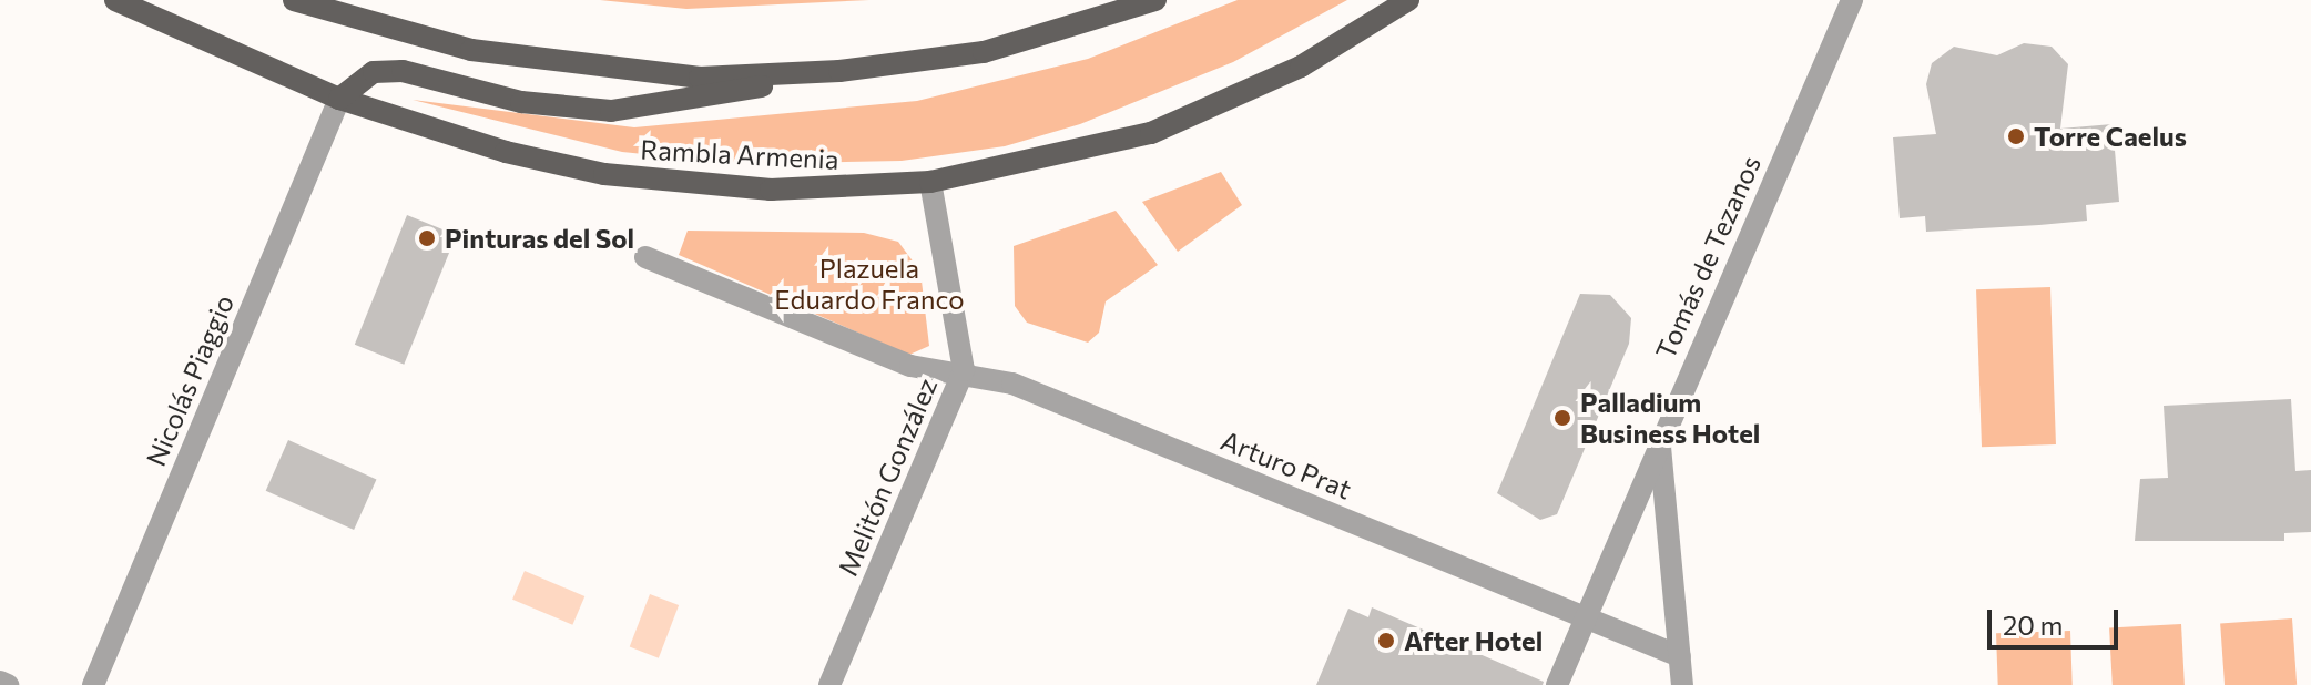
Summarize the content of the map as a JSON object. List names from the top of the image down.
{
  "streets": {
    "main road": ["Rambla Armenia"],
    "street": [
      "Tomás de Tezanos",
      "Nicolás Piaggio",
      "Arturo Prat",
      "Melitón González"
    ]
  },
  "crossings": [
    ["Rambla Armenia", "Nicolás Piaggio"],
    ["Rambla Armenia", "Melitón González"],
    ["Tomás de Tezanos", "Arturo Prat"],
    ["Arturo Prat", "Melitón González"]
  ],
  "parks": ["Plazuela Eduardo Franco"],
  "places": [
    "Torre Caelus",
    "Pinturas del Sol",
    "Palladium Business Hotel",
    "After Hotel"
  ],
  "scale_bar": "20 m"
}
